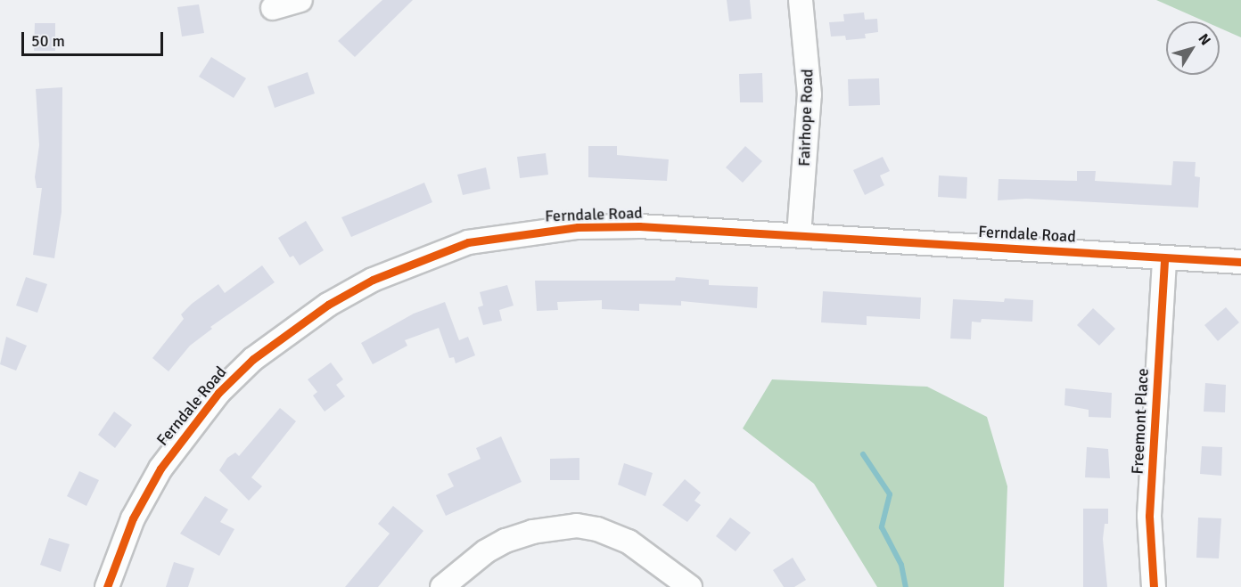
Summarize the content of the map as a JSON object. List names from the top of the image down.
{
  "streets": {
    "street": ["Fairhope Road", "Ferndale Road", "Freemont Place"]
  },
  "crossings": [
    ["Fairhope Road", "Ferndale Road"],
    ["Ferndale Road", "Freemont Place"]
  ],
  "scale_bar": "50 m",
  "north": "top right"
}
